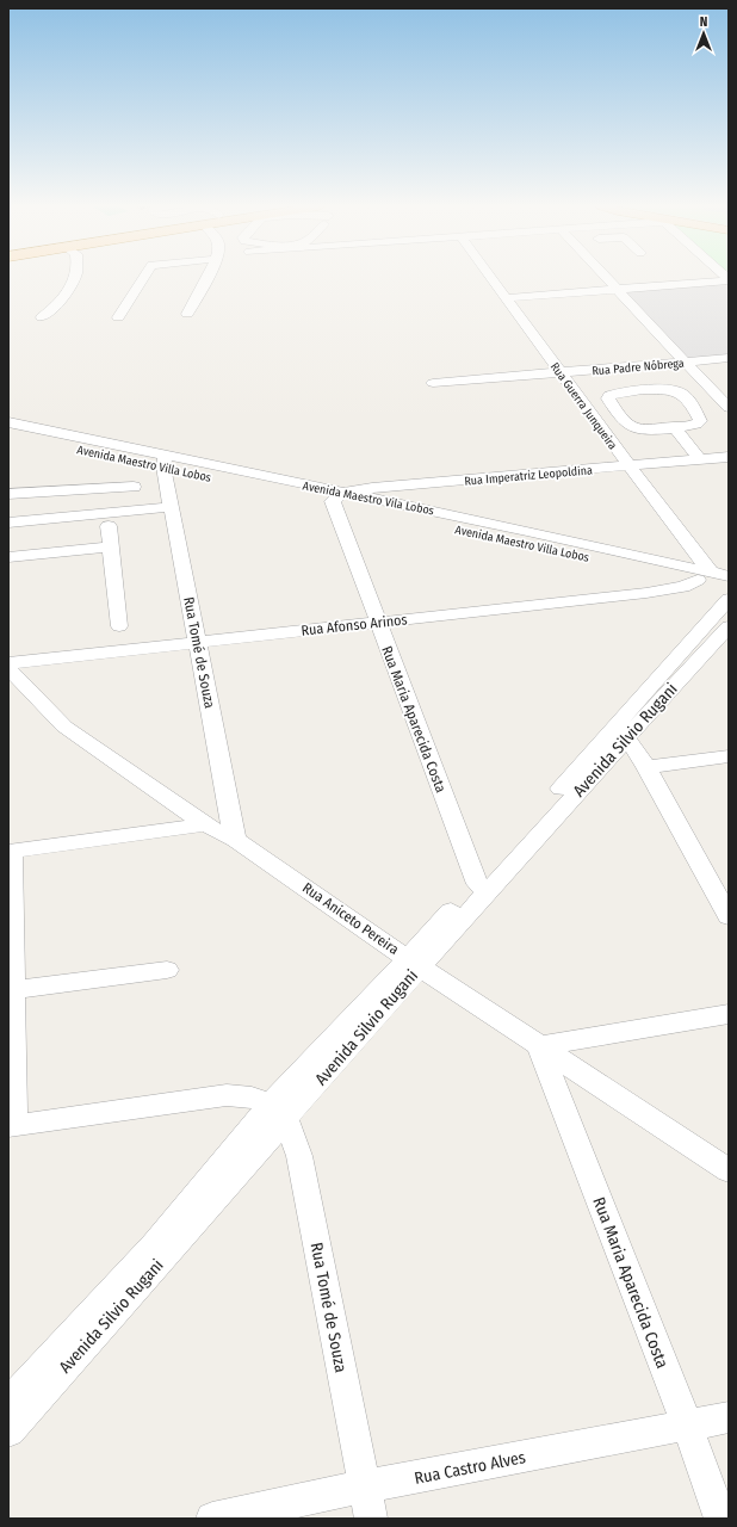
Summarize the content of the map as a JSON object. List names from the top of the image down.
{
  "streets": {
    "street": [
      "Rua Padre Nóbrega",
      "Rua Guerra Junqueira",
      "Avenida Maestro Villa Lobos",
      "Rua Imperatriz Leopoldina",
      "Rua Afonso Arinos",
      "Rua Tomé de Souza",
      "Rua Maria Aparecida Costa",
      "Avenida Silvio Rugani",
      "Rua Aniceto Pereira",
      "Rua Castro Alves"
    ]
  },
  "crossings": [
    ["Rua Padre Nóbrega", "Rua Guerra Junqueira"],
    ["Rua Guerra Junqueira", "Avenida Maestro Villa Lobos"],
    ["Rua Guerra Junqueira", "Rua Imperatriz Leopoldina"],
    ["Rua Guerra Junqueira", "Rua Afonso Arinos"],
    ["Avenida Maestro Villa Lobos", "Rua Imperatriz Leopoldina"],
    ["Avenida Maestro Villa Lobos", "Rua Afonso Arinos"],
    ["Avenida Maestro Villa Lobos", "Rua Tomé de Souza"],
    ["Avenida Maestro Villa Lobos", "Rua Maria Aparecida Costa"],
    ["Rua Imperatriz Leopoldina", "Rua Maria Aparecida Costa"],
    ["Rua Afonso Arinos", "Rua Tomé de Souza"],
    ["Rua Afonso Arinos", "Rua Maria Aparecida Costa"],
    ["Rua Tomé de Souza", "Avenida Silvio Rugani"],
    ["Rua Tomé de Souza", "Rua Aniceto Pereira"],
    ["Rua Tomé de Souza", "Rua Castro Alves"],
    ["Rua Maria Aparecida Costa", "Avenida Silvio Rugani"],
    ["Rua Maria Aparecida Costa", "Rua Aniceto Pereira"],
    ["Rua Maria Aparecida Costa", "Rua Castro Alves"],
    ["Avenida Silvio Rugani", "Rua Aniceto Pereira"]
  ],
  "north": "top"
}
